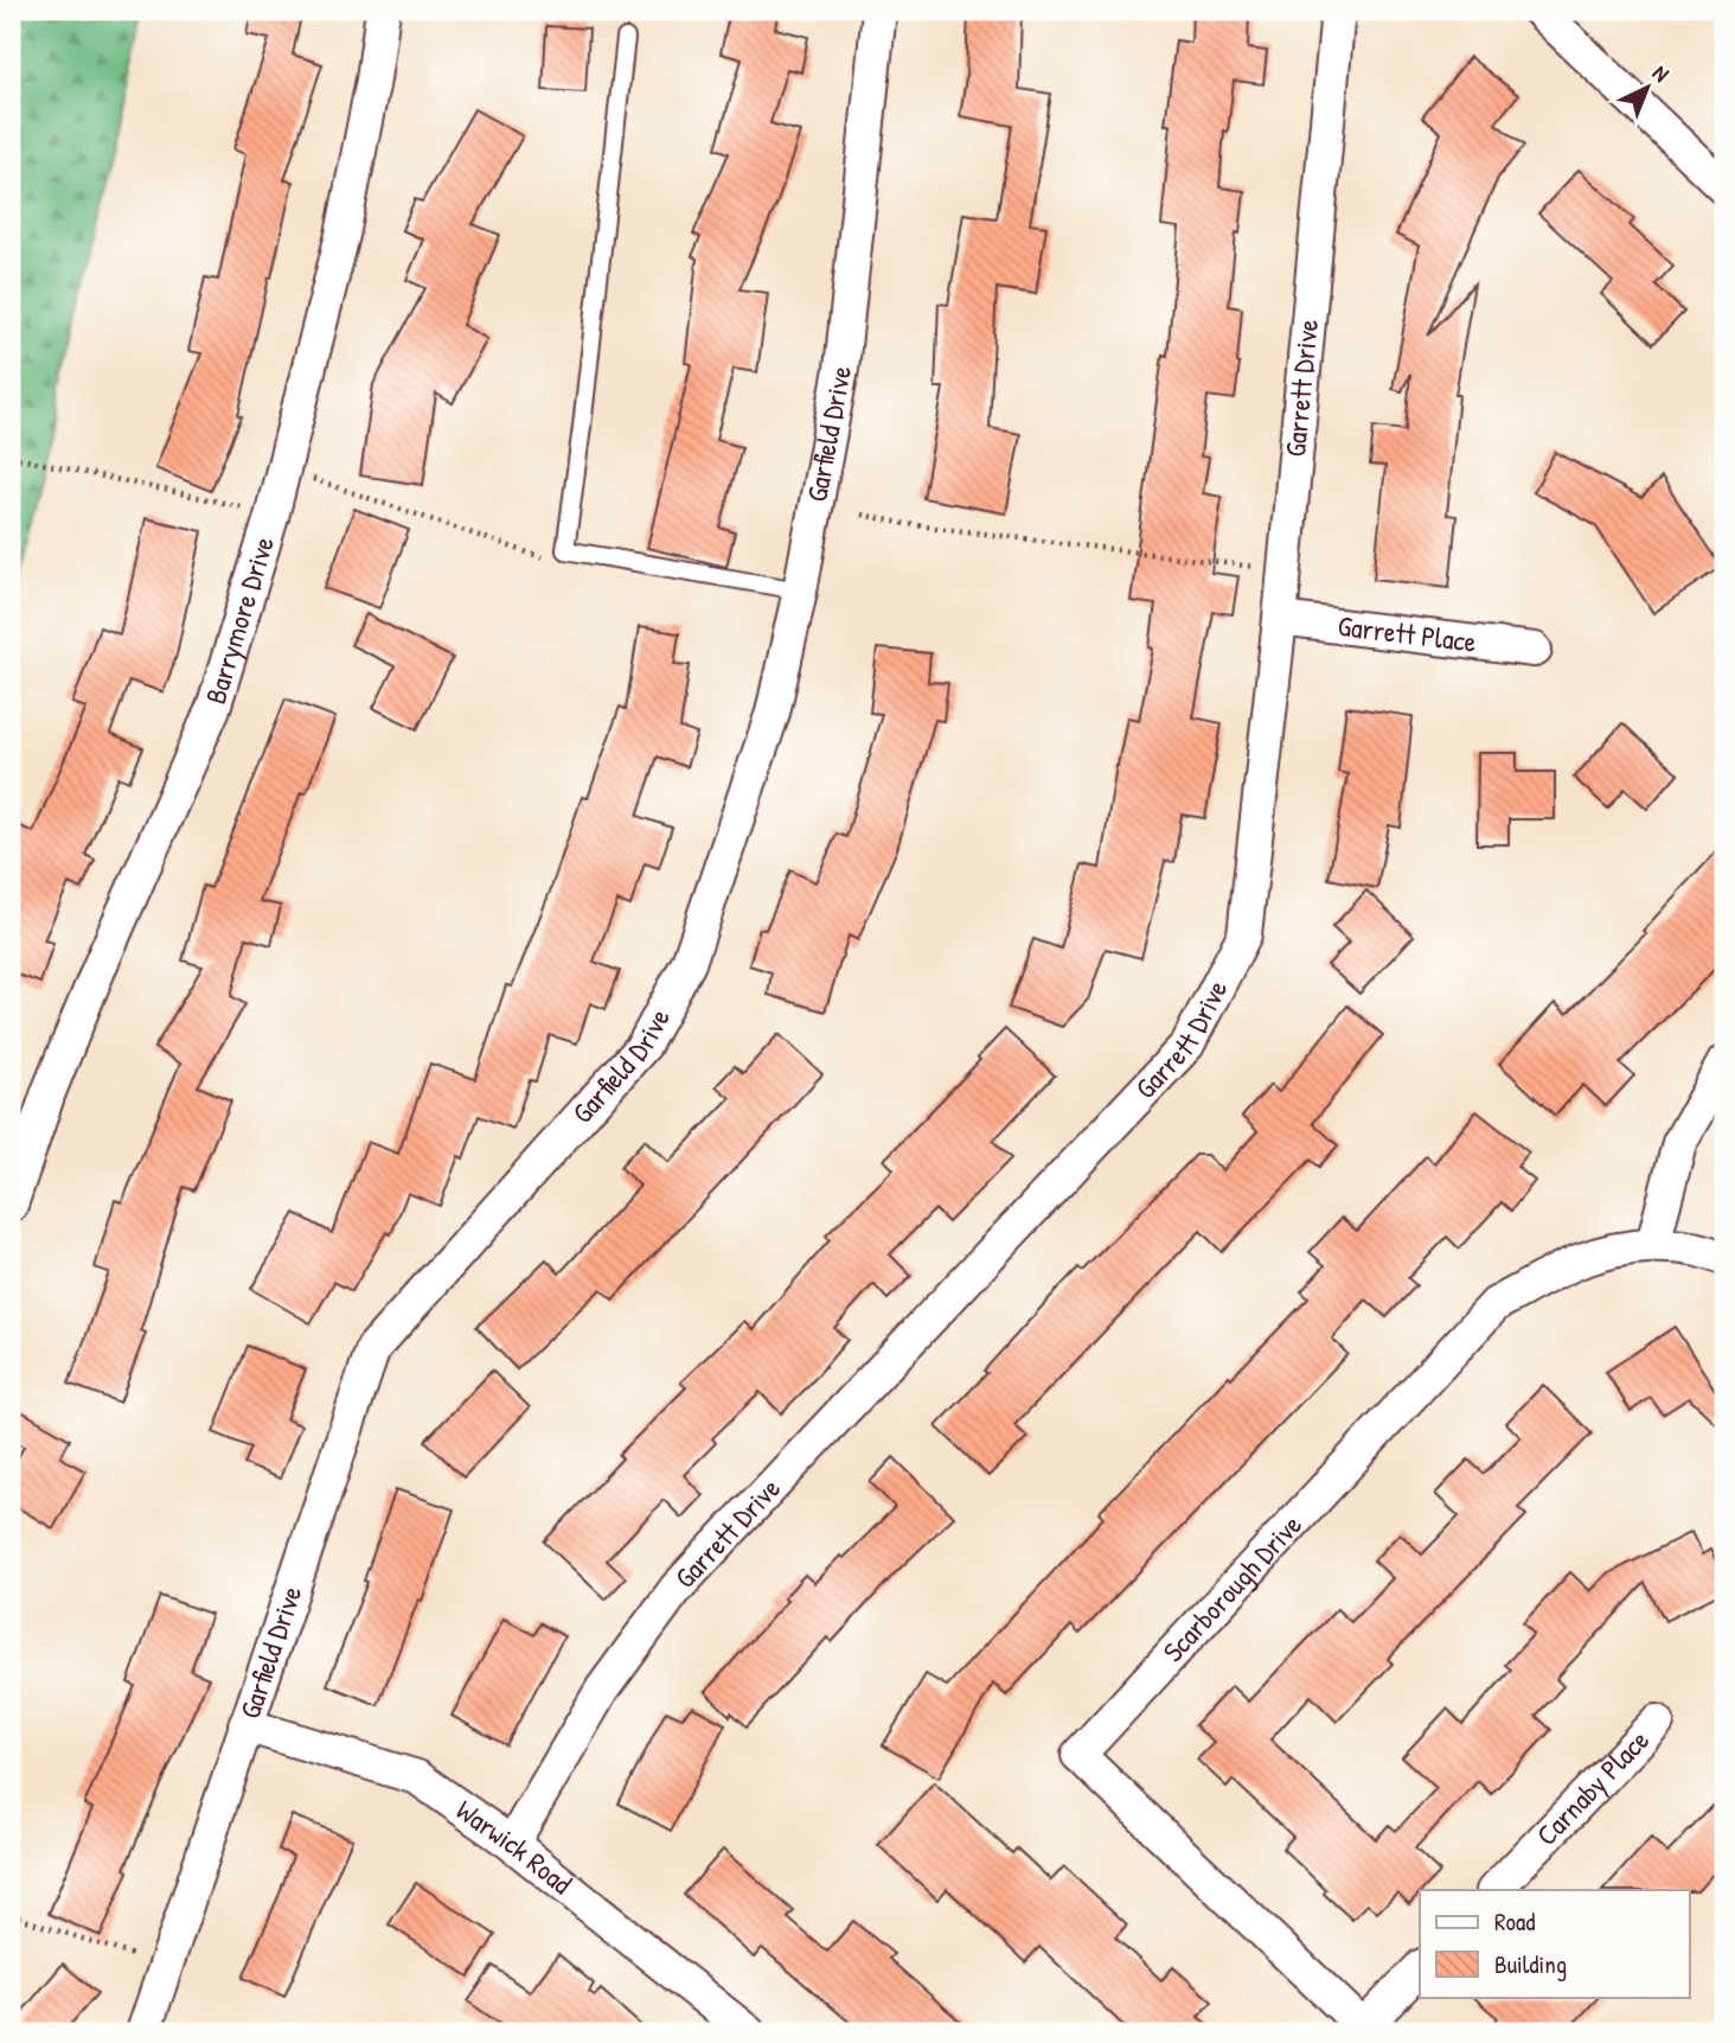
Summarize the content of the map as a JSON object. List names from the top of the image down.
{
  "streets": {
    "street": [
      "Garrett Drive",
      "Garfield Drive",
      "Barrymore Drive",
      "Garrett Place",
      "Scarborough Drive",
      "Carnaby Place",
      "Warwick Road"
    ]
  },
  "crossings": [
    ["Garrett Drive", "Garrett Place"],
    ["Garrett Drive", "Warwick Road"],
    ["Garfield Drive", "Warwick Road"]
  ],
  "legend": ["Road", "Building"],
  "north": "top right"
}
